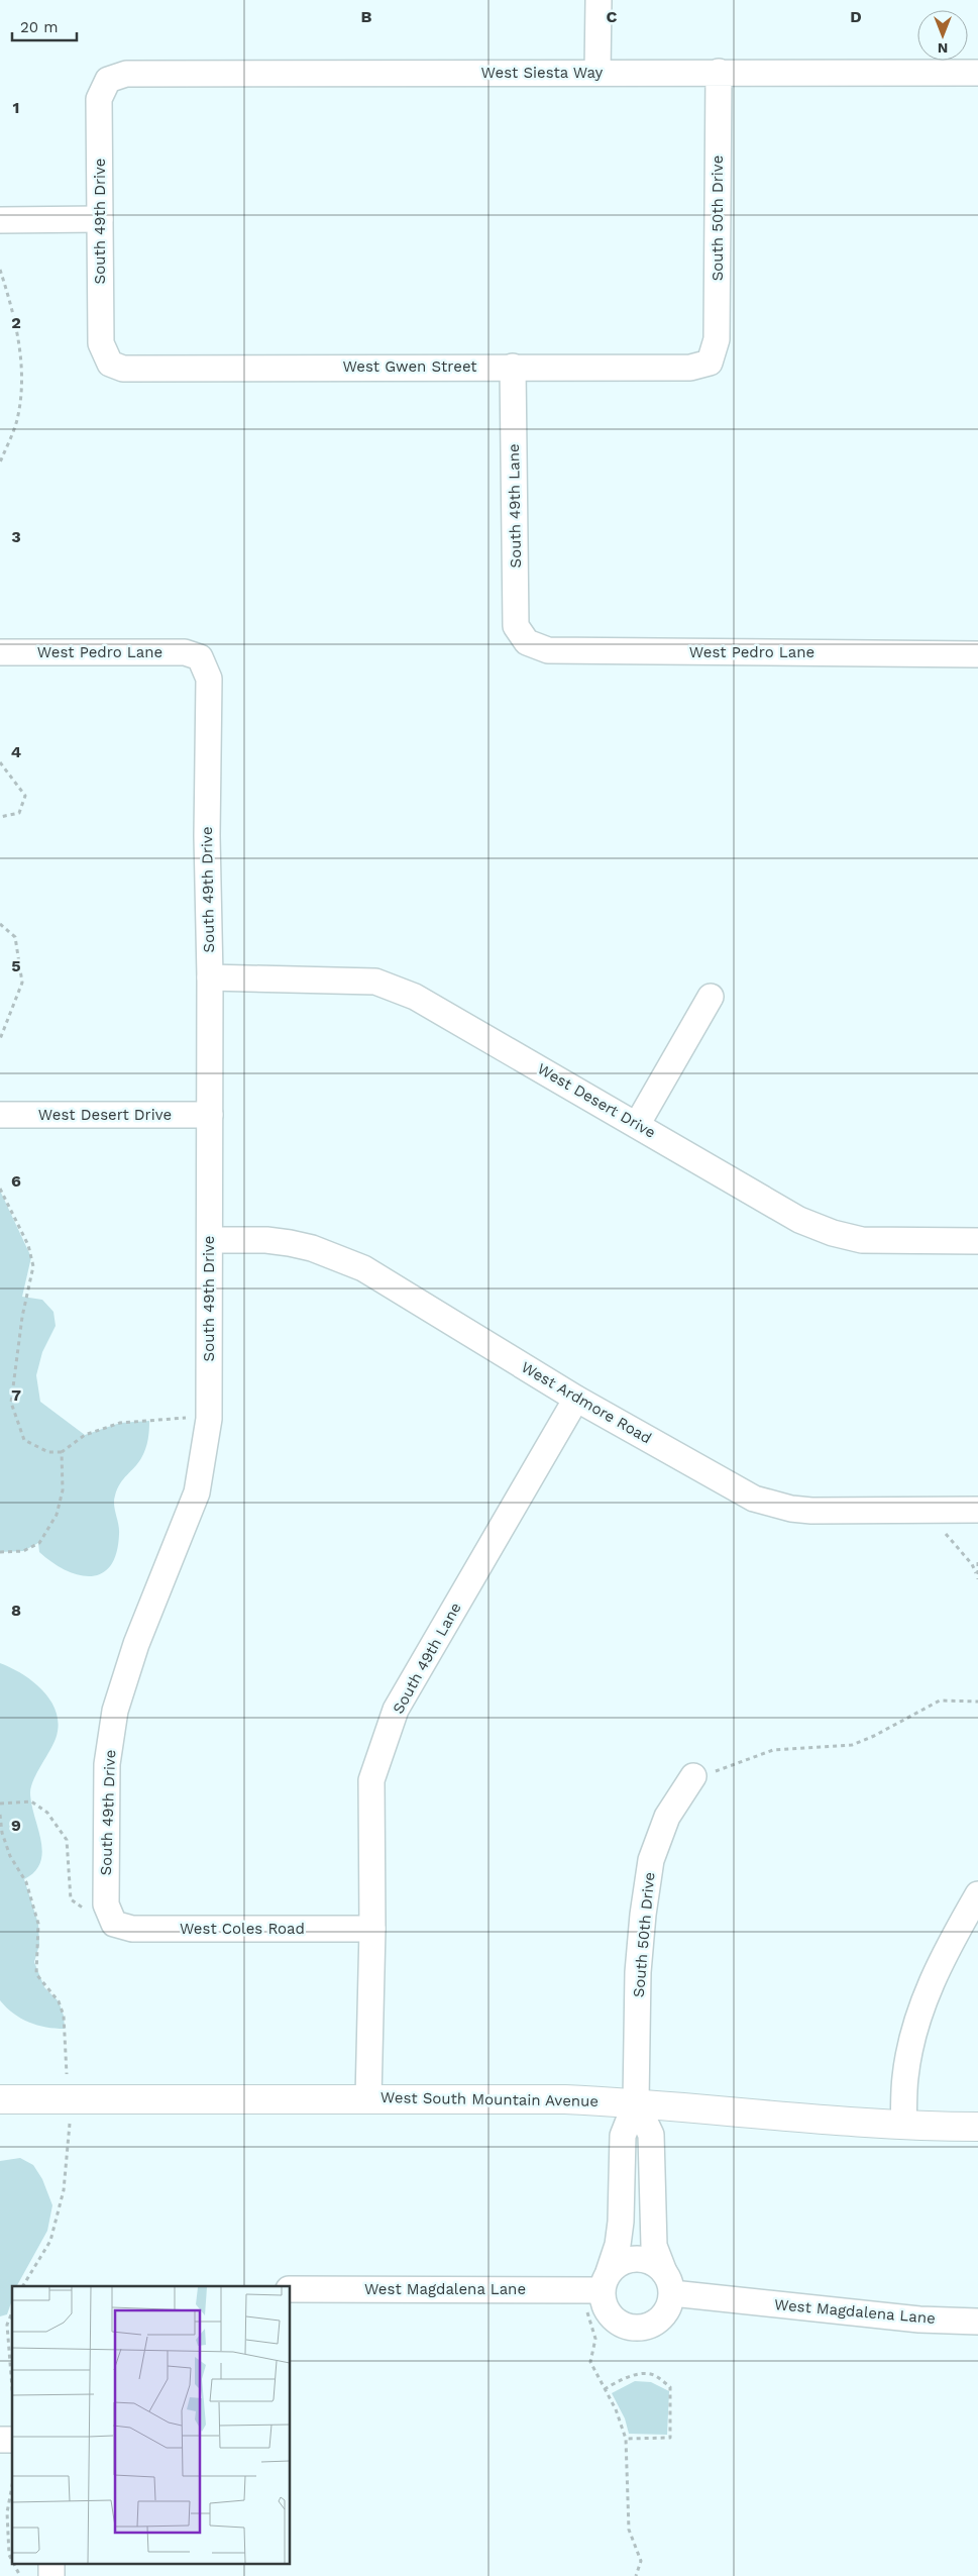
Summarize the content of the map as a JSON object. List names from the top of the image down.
{
  "streets": {
    "street": [
      "West Siesta Way",
      "South 50th Drive",
      "South 49th Drive",
      "West Gwen Street",
      "South 49th Lane",
      "West Pedro Lane",
      "West Desert Drive",
      "West Ardmore Road",
      "West Coles Road",
      "West South Mountain Avenue",
      "West Magdalena Lane"
    ]
  },
  "crossings": [
    ["West Siesta Way", "South 50th Drive"],
    ["West Siesta Way", "South 49th Drive"],
    ["South 50th Drive", "West Gwen Street"],
    ["South 50th Drive", "West South Mountain Avenue"],
    ["South 50th Drive", "West Magdalena Lane"],
    ["South 49th Drive", "West Gwen Street"],
    ["South 49th Drive", "West Pedro Lane"],
    ["South 49th Drive", "West Desert Drive"],
    ["South 49th Drive", "West Ardmore Road"],
    ["South 49th Drive", "West Coles Road"],
    ["West Gwen Street", "South 49th Lane"],
    ["South 49th Lane", "West Pedro Lane"],
    ["South 49th Lane", "West Ardmore Road"],
    ["South 49th Lane", "West Coles Road"],
    ["South 49th Lane", "West South Mountain Avenue"]
  ],
  "scale_bar": "20 m",
  "north": "bottom",
  "grid": {
    "columns": ["B", "C", "D"],
    "rows": [
      "1",
      "2",
      "3",
      "4",
      "5",
      "6",
      "7",
      "8",
      "9"
    ]
  }
}
